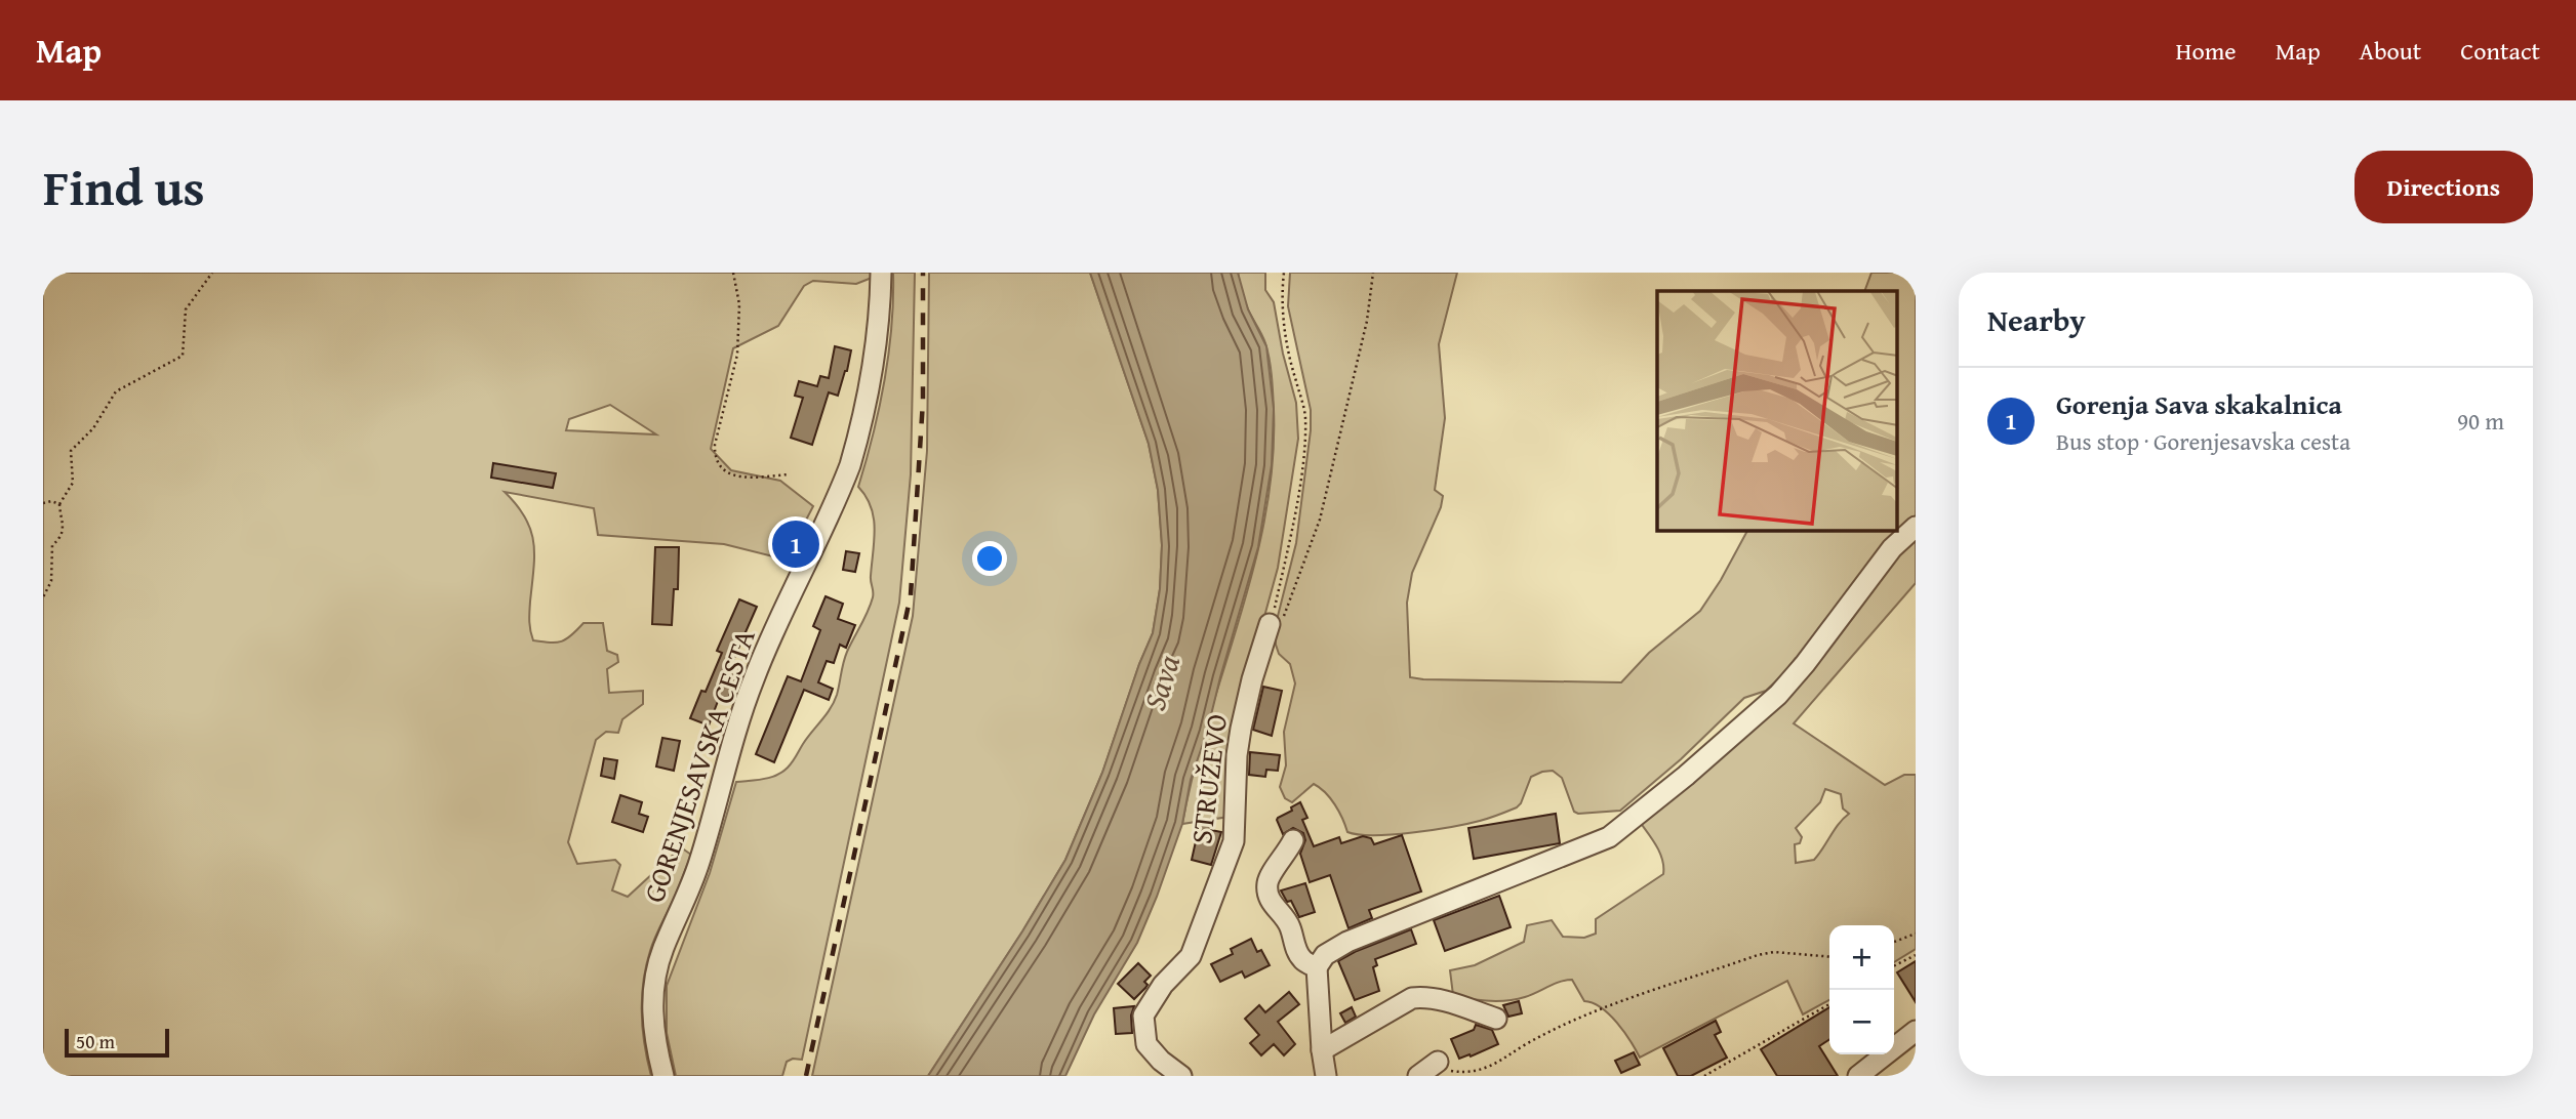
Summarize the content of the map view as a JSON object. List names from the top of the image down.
{
  "streets": {
    "street": ["GORENJESAVSKA CESTA", "STRUŽEVO"]
  },
  "water": ["Sava"],
  "scale_bar": "50 m",
  "page": {
    "header": "Map",
    "nav": [
      "Home",
      "Map",
      "About",
      "Contact"
    ],
    "title": "Find us",
    "buttons": "Directions",
    "heading": "Nearby",
    "list": [
      {
        "mark": "1",
        "name": "Gorenja Sava skakalnica",
        "note": "Bus stop · Gorenjesavska cesta",
        "value": "90 m"
      }
    ],
    "pins": "1",
    "map_buttons": ["+", "−"],
    "scale": "50 m"
  }
}
